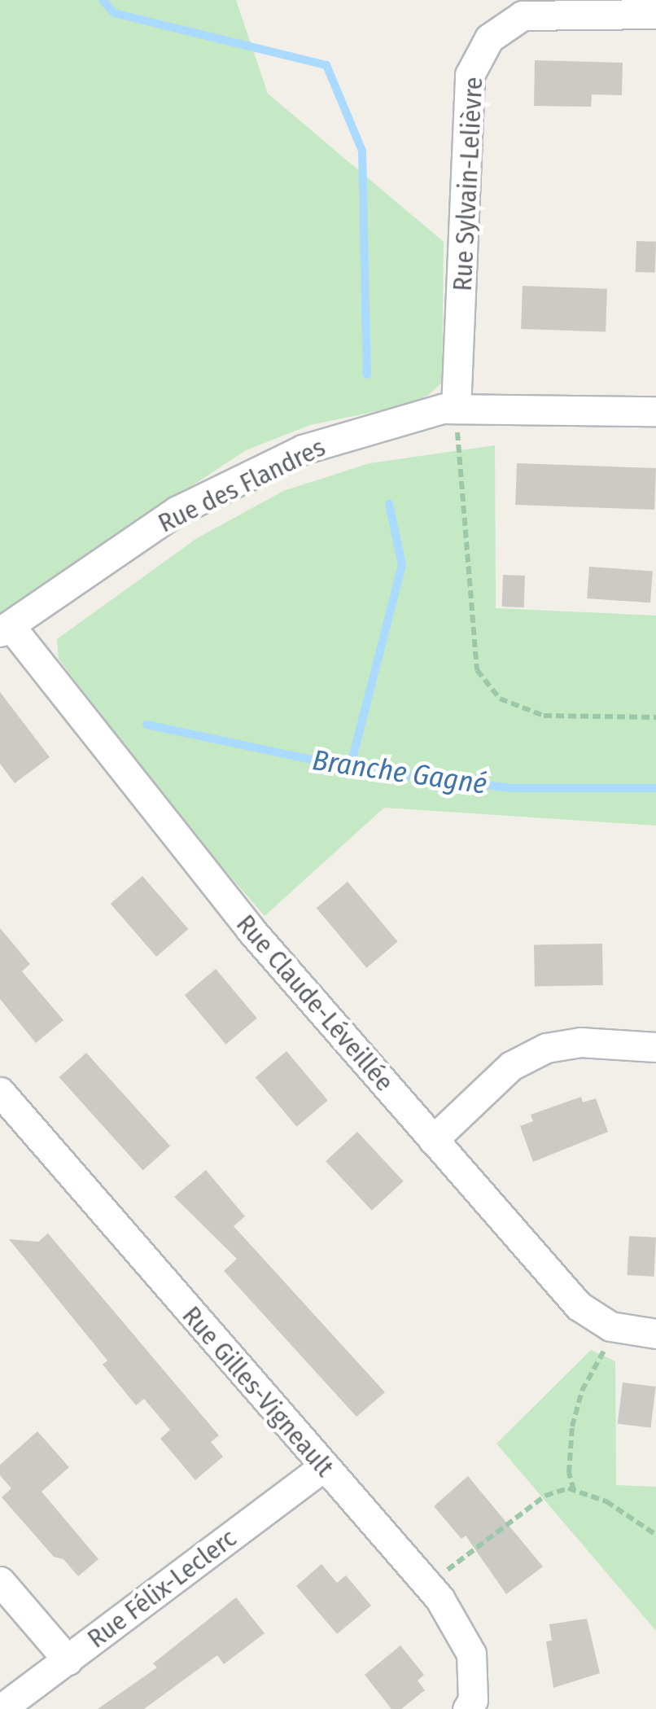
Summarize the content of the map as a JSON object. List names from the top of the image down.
{
  "streets": {
    "street": [
      "Rue Sylvain-Lelièvre",
      "Rue des Flandres",
      "Rue Claude-Léveillée",
      "Rue Gilles-Vigneault",
      "Rue Félix-Leclerc"
    ]
  },
  "crossings": [
    ["Rue Sylvain-Lelièvre", "Rue des Flandres"],
    ["Rue des Flandres", "Rue Claude-Léveillée"],
    ["Rue Gilles-Vigneault", "Rue Félix-Leclerc"]
  ],
  "water": ["Branche Gagné"]
}
